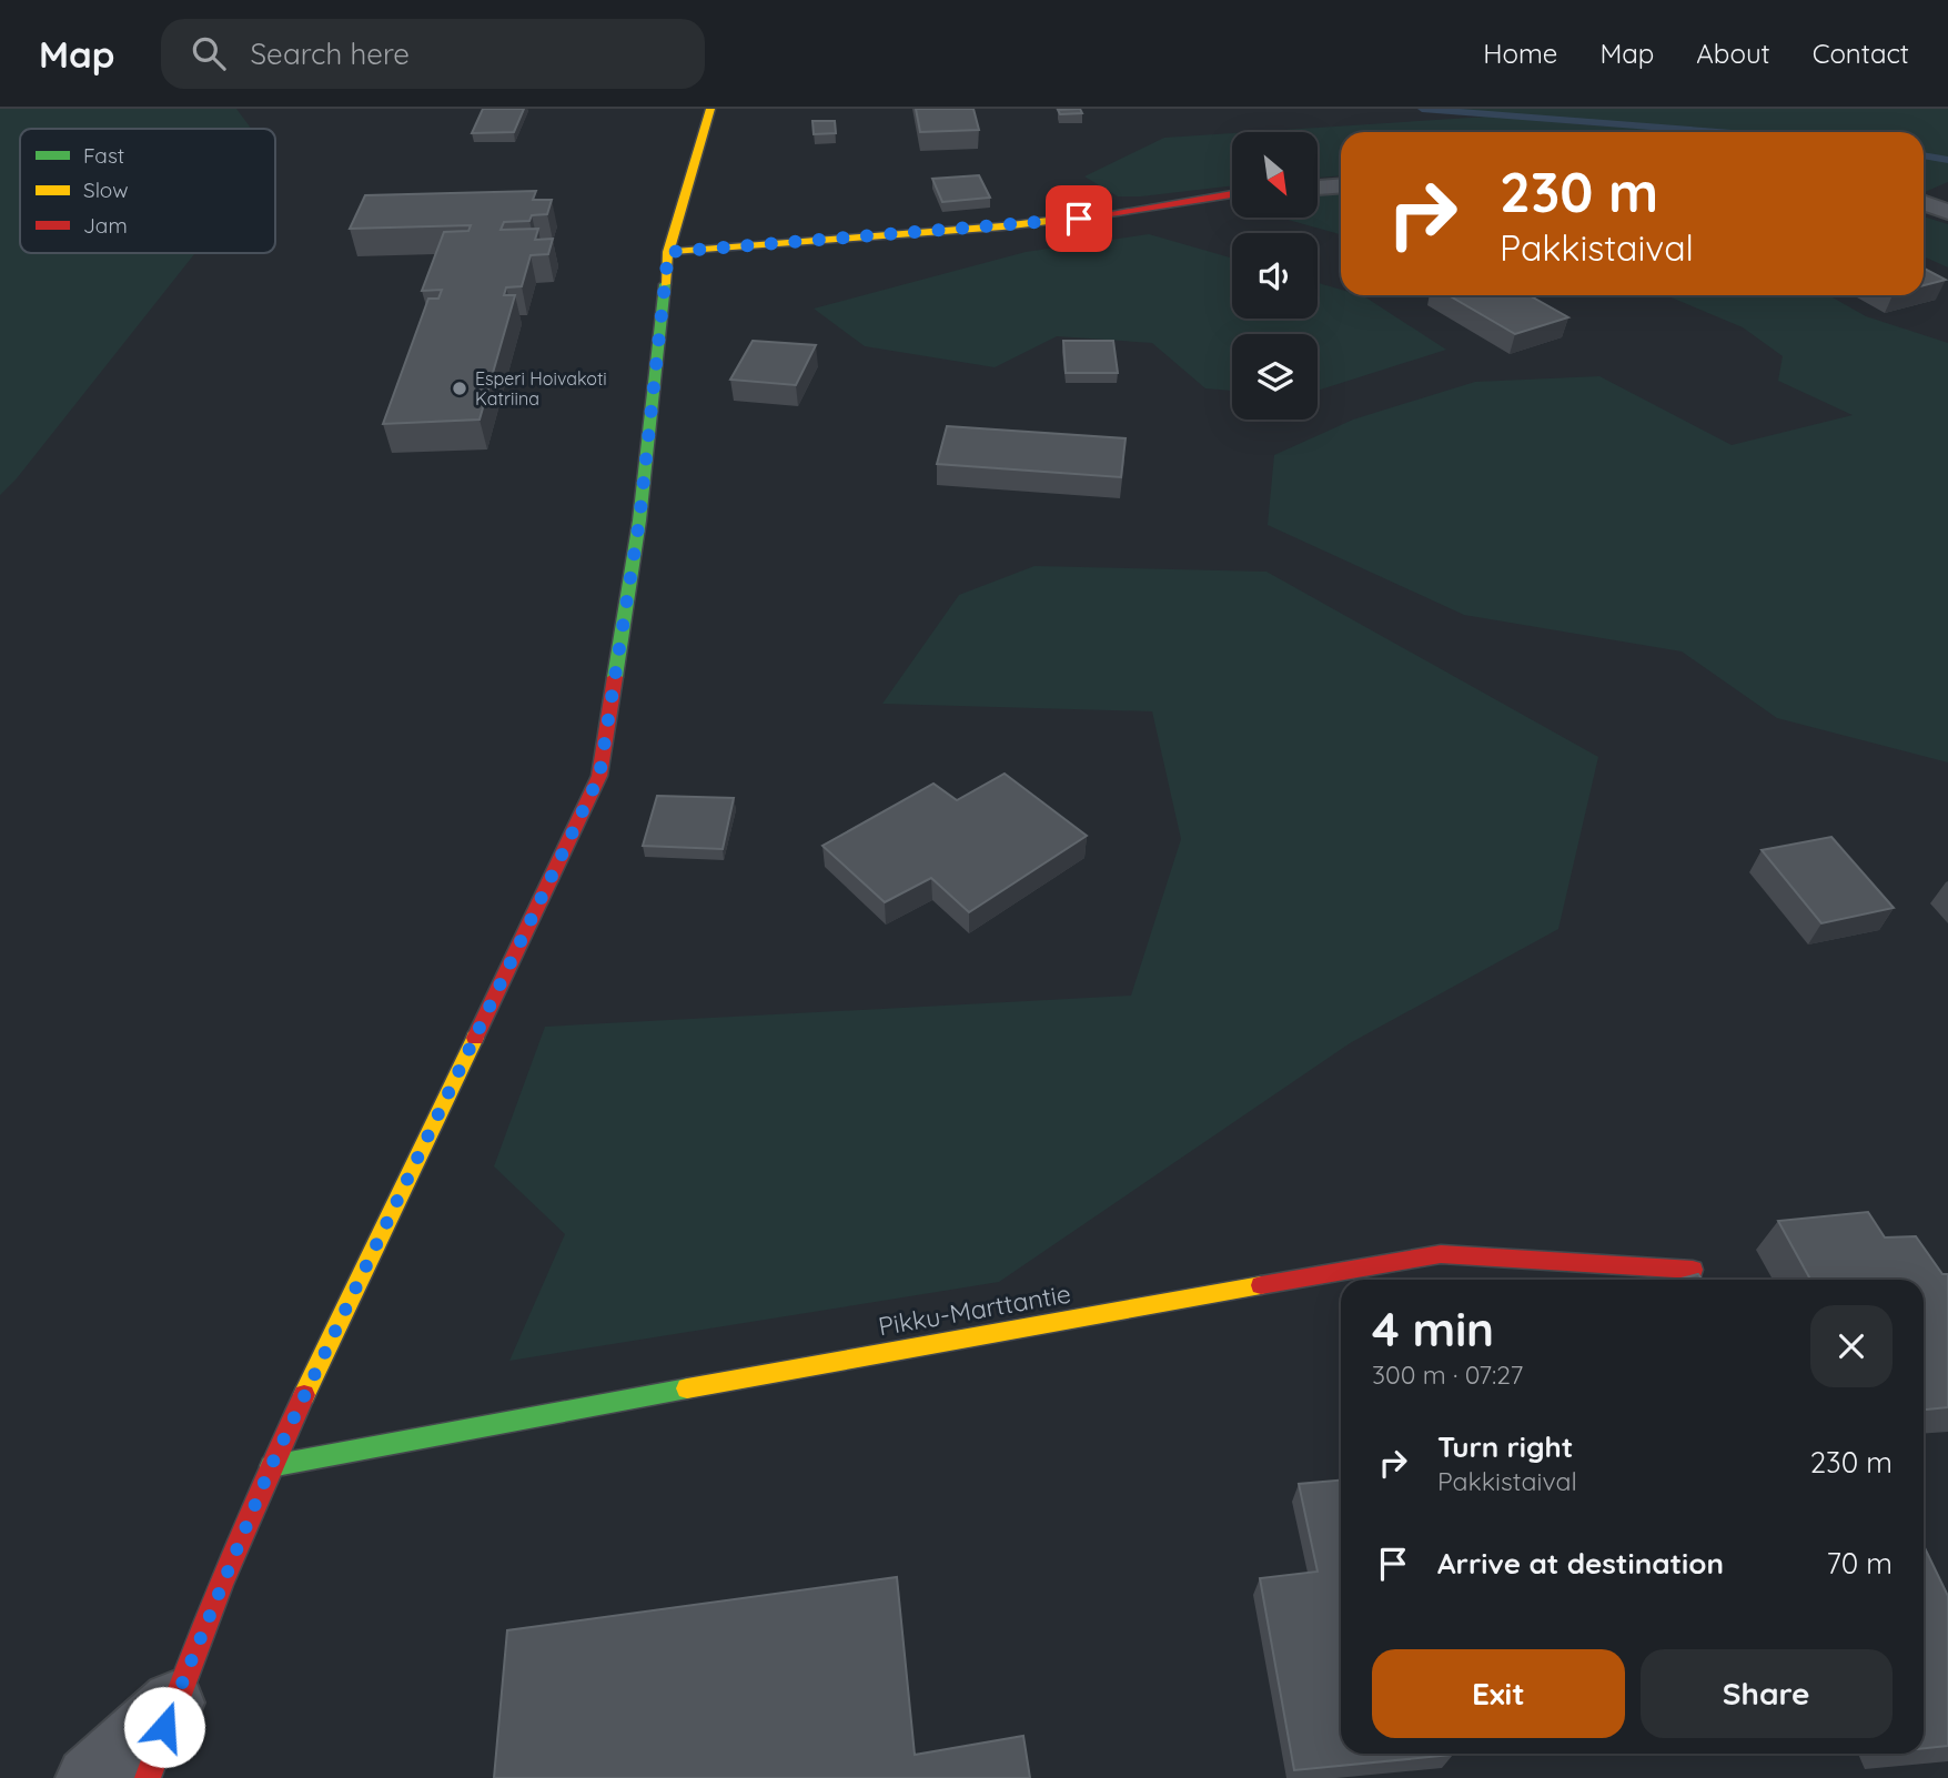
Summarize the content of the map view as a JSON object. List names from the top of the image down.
{
  "streets": {
    "street": ["Pikku-Marttantie"]
  },
  "places": ["Esperi Hoivakoti Katriina"],
  "legend": ["Fast", "Slow", "Jam"],
  "north": "bottom right",
  "page": {
    "header": "Map",
    "search": "Search here",
    "nav": [
      "Home",
      "Map",
      "About",
      "Contact"
    ],
    "turn": ["230 m", "Pakkistaival"],
    "heading": ["4 min", "300 m · 07:27"],
    "list": [
      {
        "name": "Turn right",
        "note": "Pakkistaival",
        "value": "230 m"
      },
      {
        "name": "Arrive at destination",
        "value": "70 m"
      }
    ],
    "buttons": ["Exit", "Share"]
  }
}
